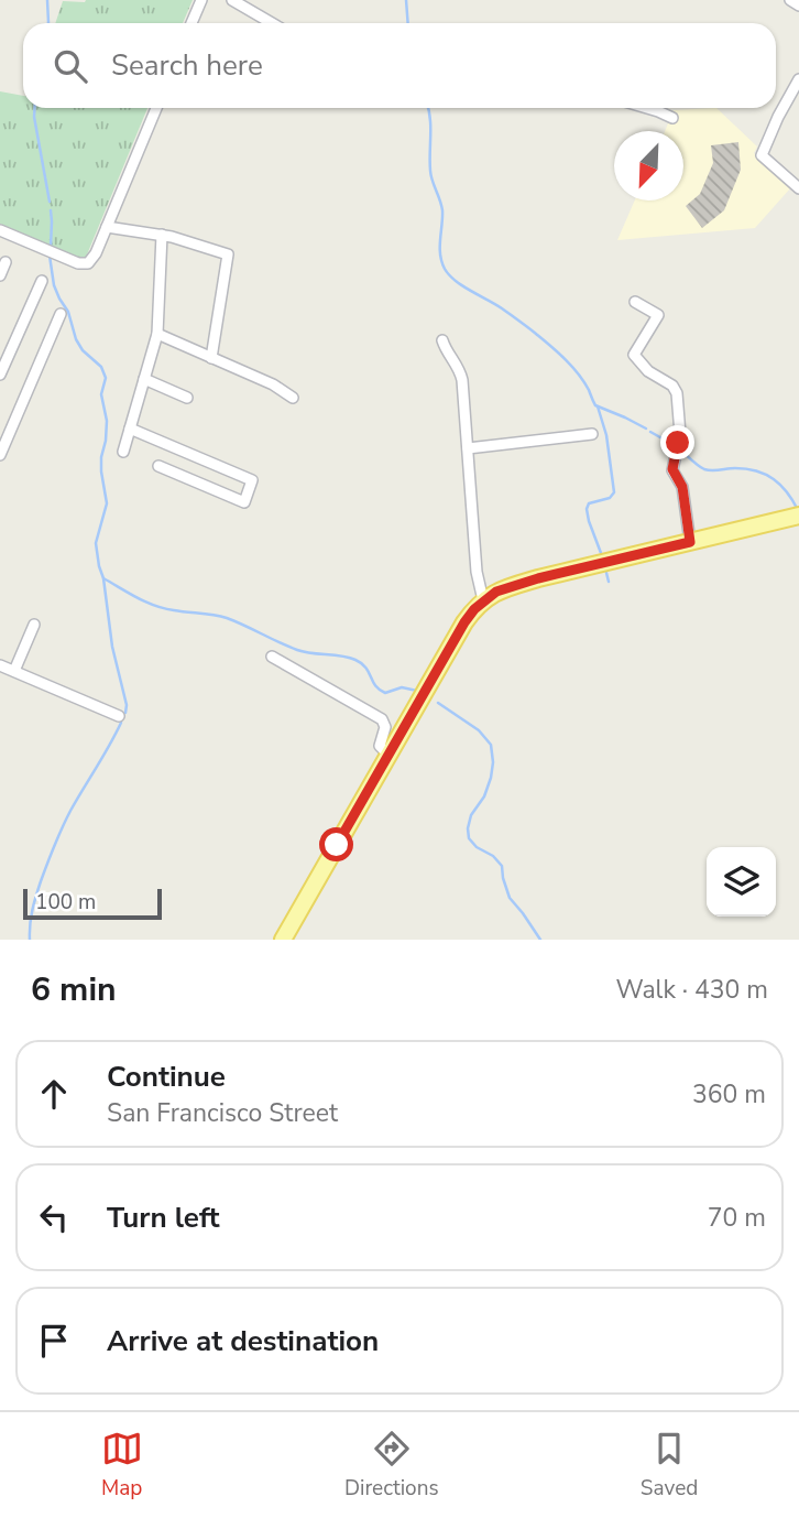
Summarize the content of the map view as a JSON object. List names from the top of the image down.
{
  "scale_bar": "100 m",
  "north": "bottom left",
  "page": {
    "search": "Search here",
    "scale": "100 m",
    "heading": ["6 min", "Walk · 430 m"],
    "list": [
      ["Continue", "San Francisco Street", "360 m"],
      ["Turn left", "70 m"],
      "Arrive at destination"
    ],
    "nav": ["Map", "Directions", "Saved"]
  }
}
